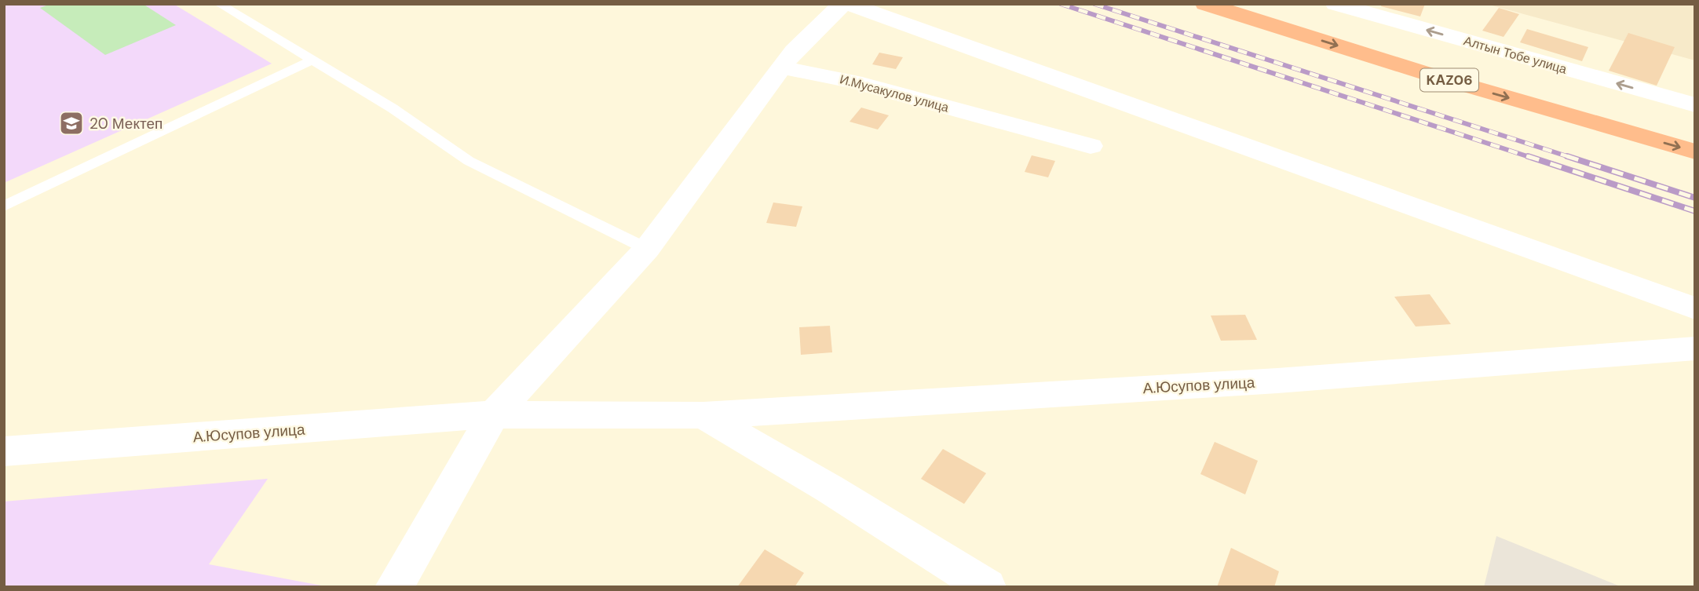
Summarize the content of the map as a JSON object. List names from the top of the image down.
{
  "streets": {
    "highway": ["KАZ06"],
    "street": ["Алтын Тобе улица", "И.Мусакулов улица", "А.Юсупов улица"]
  },
  "places": {
    "school or university": ["20 Мектеп"]
  }
}
